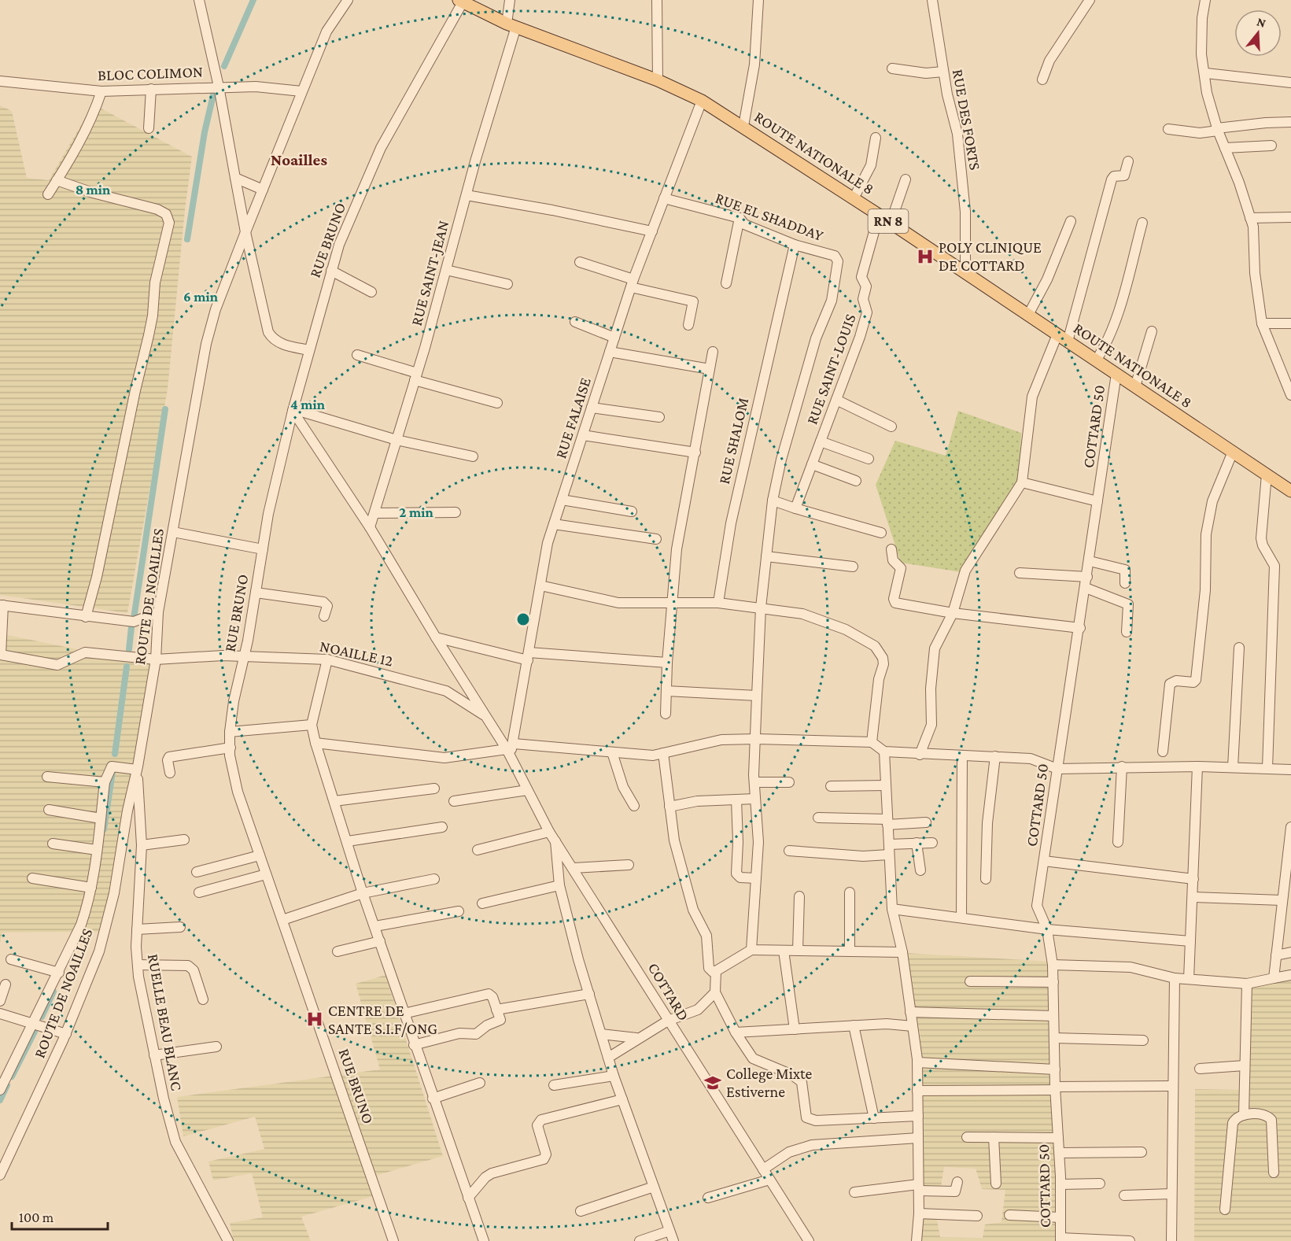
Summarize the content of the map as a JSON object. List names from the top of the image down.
{
  "streets": {
    "main road": ["ROUTE NATIONALE 8", "RN 8"],
    "street": [
      "BLOC COLIMON",
      "RUE DES FORTS",
      "RUE EL SHADDAY",
      "RUE BRUNO",
      "RUE SAINT-JEAN",
      "RUE SAINT-LOUIS",
      "RUE FALAISE",
      "COTTARD 50",
      "RUE SHALOM",
      "ROUTE DE NOAILLES",
      "NOAILLE 12",
      "COTTARD",
      "RUELLE BEAU BLANC"
    ]
  },
  "crossings": [
    ["BLOC COLIMON", "ROUTE DE NOAILLES"],
    ["RUE DES FORTS", "ROUTE NATIONALE 8"],
    ["ROUTE NATIONALE 8", "RUE BRUNO"],
    ["ROUTE NATIONALE 8", "RUE SAINT-JEAN"],
    ["ROUTE NATIONALE 8", "RUE SAINT-LOUIS"],
    ["ROUTE NATIONALE 8", "RUE FALAISE"],
    ["ROUTE NATIONALE 8", "COTTARD 50"],
    ["RUE EL SHADDAY", "RUE FALAISE"],
    ["RUE EL SHADDAY", "RUE SHALOM"],
    ["RUE BRUNO", "NOAILLE 12"],
    ["RUE BRUNO", "COTTARD"],
    ["RUE SAINT-JEAN", "COTTARD"],
    ["RUE FALAISE", "COTTARD"],
    ["ROUTE DE NOAILLES", "NOAILLE 12"],
    ["ROUTE DE NOAILLES", "RUELLE BEAU BLANC"],
    ["NOAILLE 12", "COTTARD"]
  ],
  "districts": ["Noailles"],
  "places": {
    "hospital": ["POLY CLINIQUE DE COTTARD", "CENTRE DE SANTE S.I.F/ONG"],
    "school or university": ["College Mixte Estiverne"]
  },
  "scale_bar": "100 m",
  "north": "top",
  "rings": [
    "8 min",
    "6 min",
    "4 min",
    "2 min"
  ]
}
